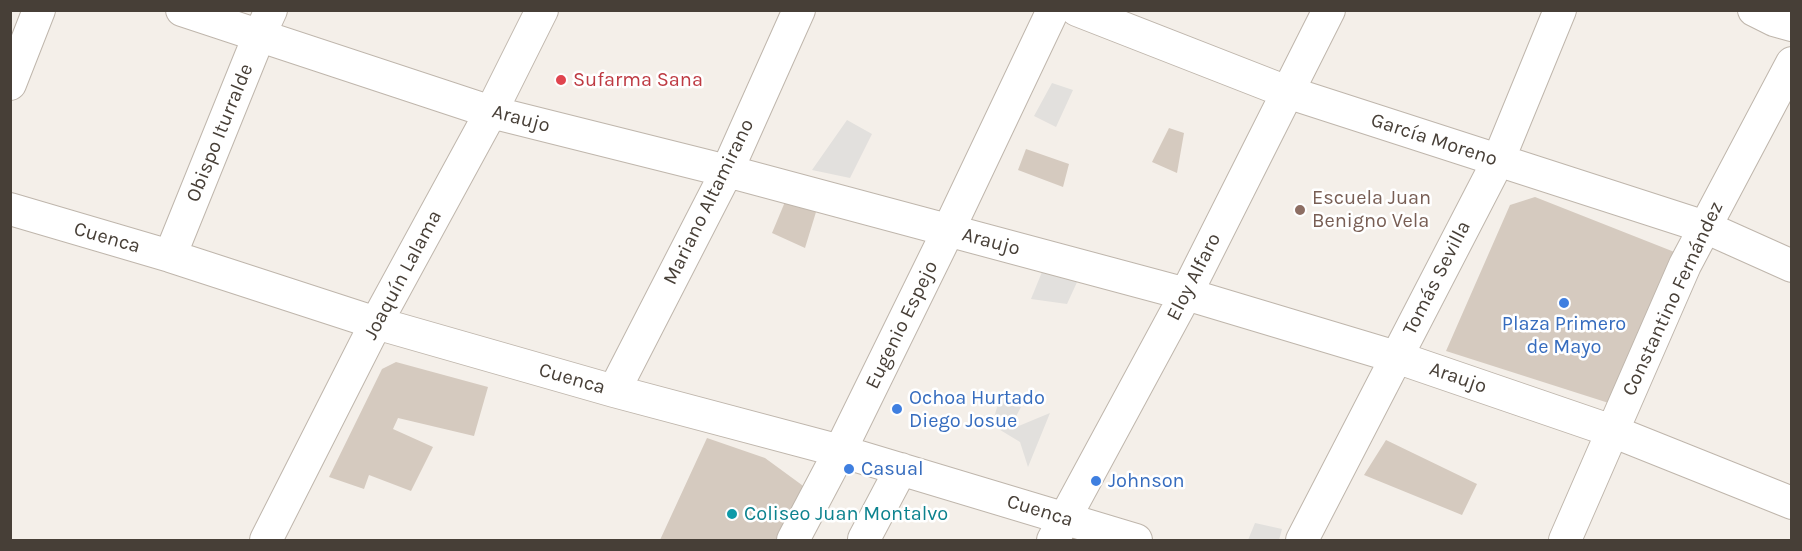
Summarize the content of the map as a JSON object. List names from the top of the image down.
{
  "streets": {
    "street": [
      "Araujo",
      "Obispo Iturralde",
      "García Moreno",
      "Mariano Altamirano",
      "Cuenca",
      "Joaquín Lalama",
      "Eloy Alfaro",
      "Tomás Sevilla",
      "Constantino Fernández",
      "Eugenio Espejo"
    ]
  },
  "crossings": [
    ["Araujo", "Obispo Iturralde"],
    ["Araujo", "Mariano Altamirano"],
    ["Araujo", "Joaquín Lalama"],
    ["Araujo", "Eloy Alfaro"],
    ["Araujo", "Tomás Sevilla"],
    ["Araujo", "Constantino Fernández"],
    ["Araujo", "Eugenio Espejo"],
    ["Obispo Iturralde", "Cuenca"],
    ["García Moreno", "Eloy Alfaro"],
    ["García Moreno", "Tomás Sevilla"],
    ["García Moreno", "Constantino Fernández"],
    ["Mariano Altamirano", "Cuenca"],
    ["Cuenca", "Joaquín Lalama"],
    ["Cuenca", "Eloy Alfaro"],
    ["Cuenca", "Eugenio Espejo"]
  ],
  "places": [
    "Sufarma Sana",
    "Escuela Juan Benigno Vela",
    "Plaza Primero de Mayo",
    "Ochoa Hurtado Diego Josue",
    "Casual",
    "Johnson",
    "Coliseo Juan Montalvo"
  ]
}
